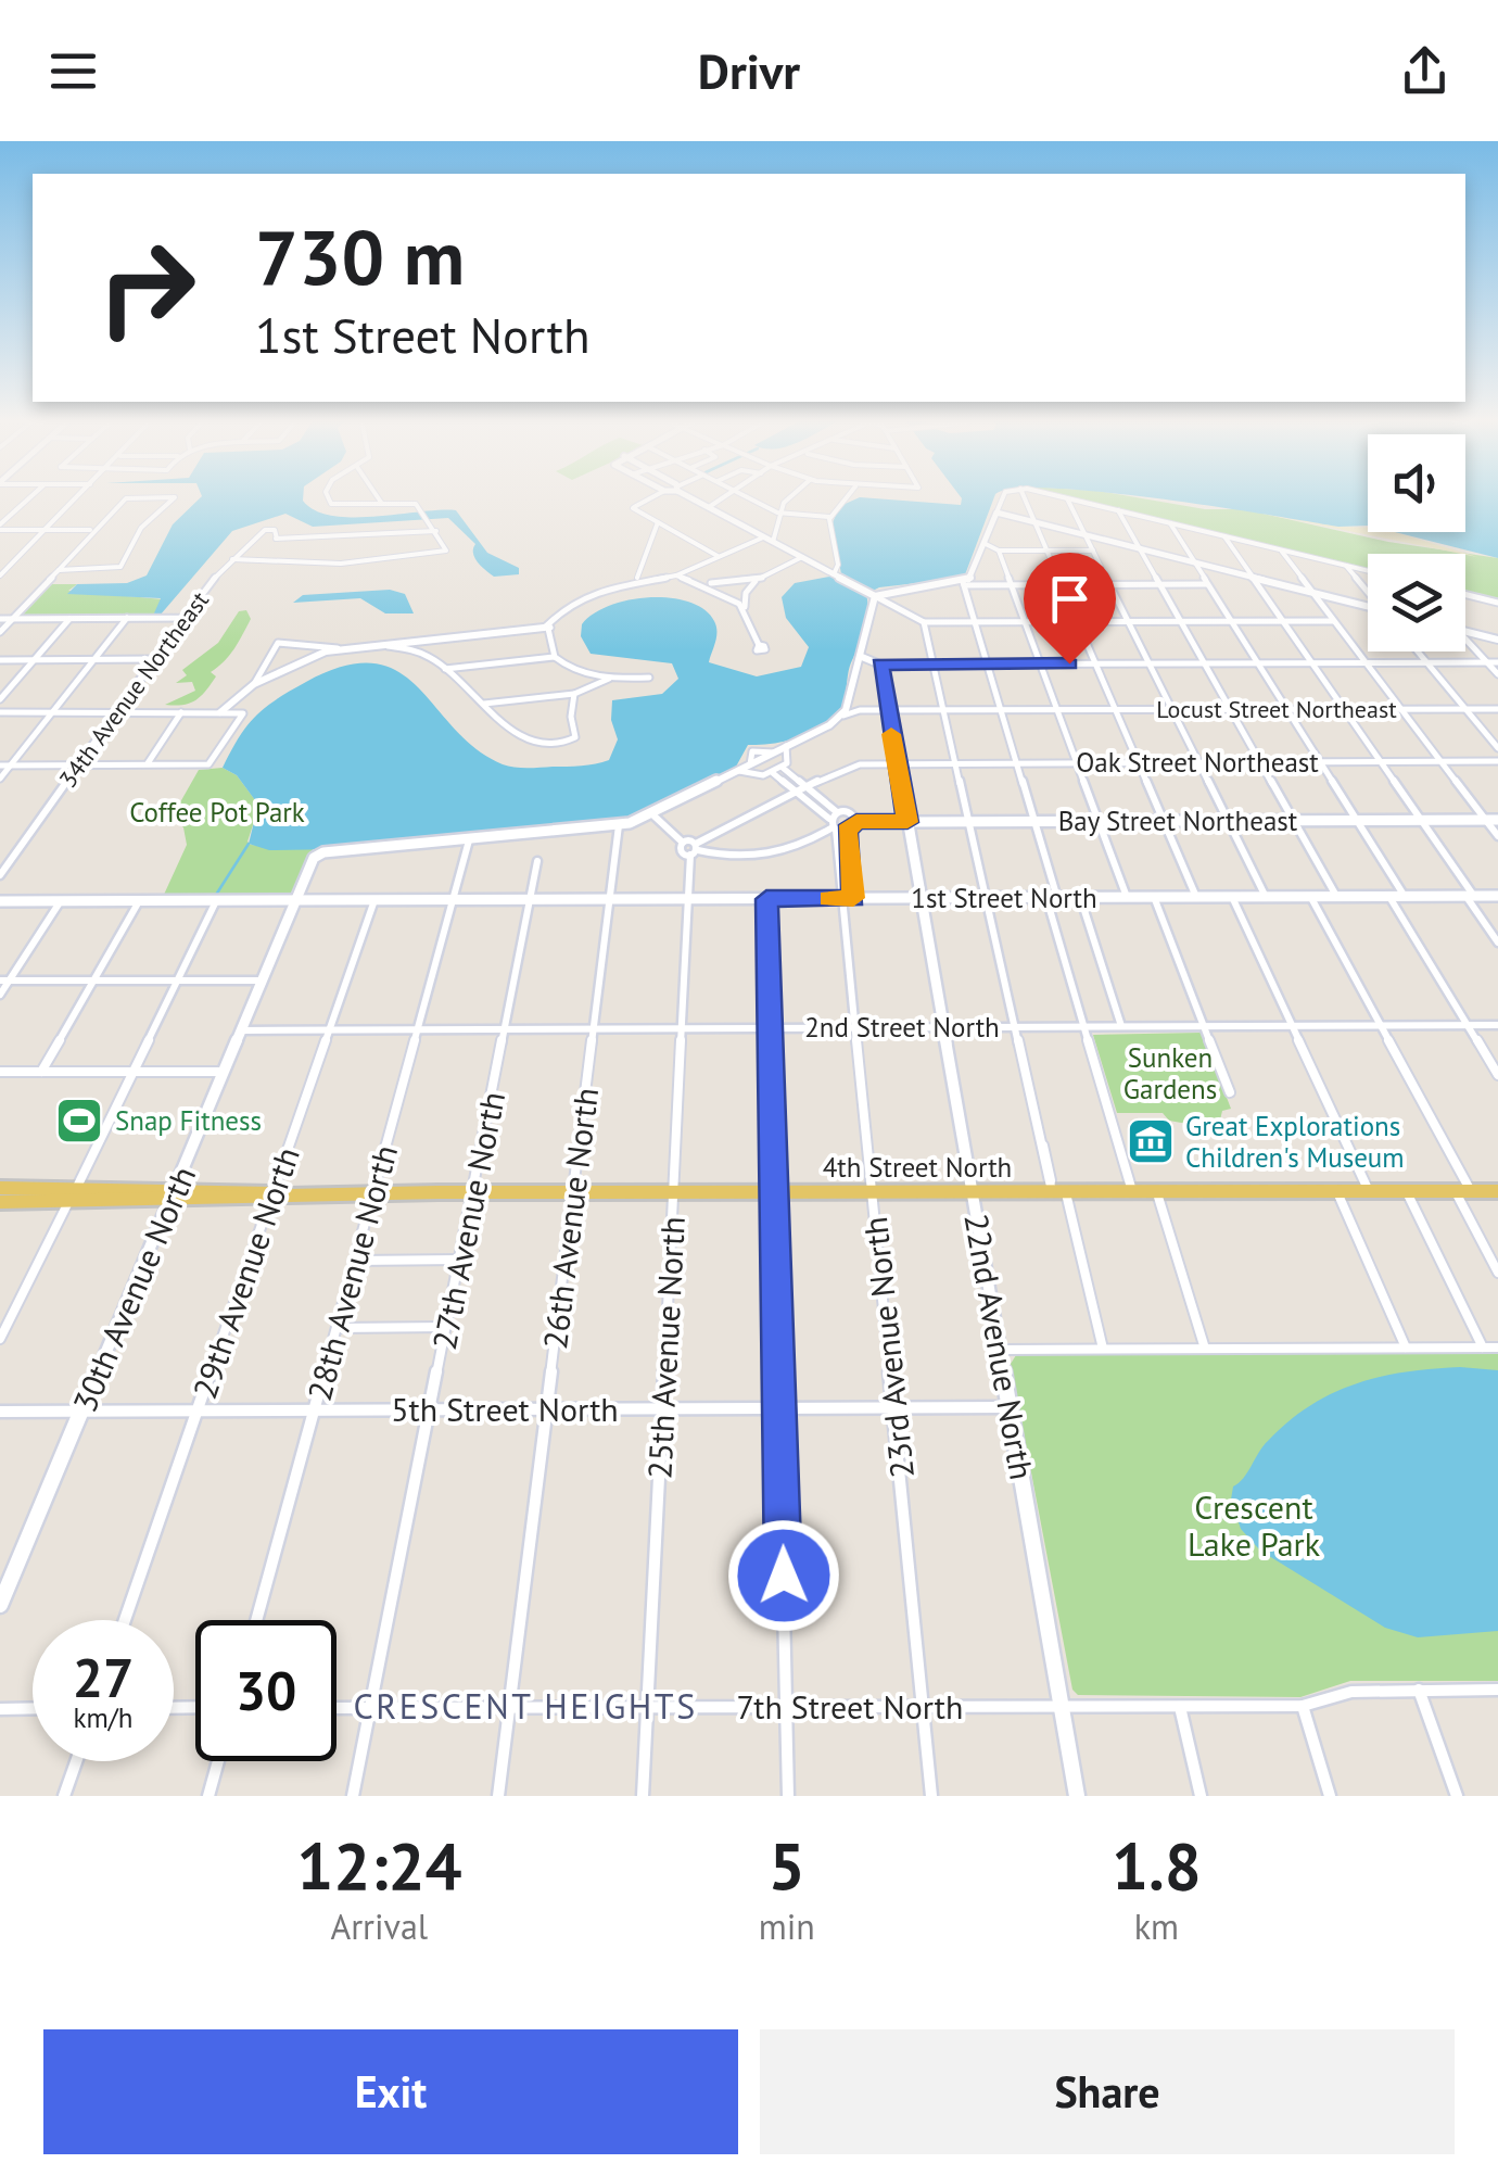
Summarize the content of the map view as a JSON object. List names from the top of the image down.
{
  "streets": {
    "main road": ["4th Street North"],
    "street": [
      "34th Avenue Northeast",
      "Locust Street Northeast",
      "Oak Street Northeast",
      "Bay Street Northeast",
      "1st Street North",
      "2nd Street North",
      "26th Avenue North",
      "27th Avenue North",
      "29th Avenue North",
      "28th Avenue North",
      "30th Avenue North",
      "22nd Avenue North",
      "25th Avenue North",
      "23rd Avenue North",
      "5th Street North",
      "7th Street North"
    ]
  },
  "crossings": [
    ["Locust Street Northeast", "22nd Avenue North"],
    ["Oak Street Northeast", "22nd Avenue North"],
    ["Oak Street Northeast", "25th Avenue North"],
    ["Bay Street Northeast", "22nd Avenue North"],
    ["1st Street North", "26th Avenue North"],
    ["1st Street North", "27th Avenue North"],
    ["1st Street North", "29th Avenue North"],
    ["1st Street North", "28th Avenue North"],
    ["1st Street North", "30th Avenue North"],
    ["1st Street North", "22nd Avenue North"],
    ["1st Street North", "25th Avenue North"],
    ["1st Street North", "23rd Avenue North"],
    ["2nd Street North", "26th Avenue North"],
    ["2nd Street North", "27th Avenue North"],
    ["2nd Street North", "29th Avenue North"],
    ["2nd Street North", "28th Avenue North"],
    ["2nd Street North", "30th Avenue North"],
    ["2nd Street North", "22nd Avenue North"],
    ["2nd Street North", "25th Avenue North"],
    ["2nd Street North", "23rd Avenue North"],
    ["4th Street North", "26th Avenue North"],
    ["4th Street North", "27th Avenue North"],
    ["4th Street North", "29th Avenue North"],
    ["4th Street North", "28th Avenue North"],
    ["4th Street North", "30th Avenue North"],
    ["4th Street North", "22nd Avenue North"],
    ["4th Street North", "25th Avenue North"],
    ["4th Street North", "23rd Avenue North"],
    ["26th Avenue North", "5th Street North"],
    ["26th Avenue North", "7th Street North"],
    ["27th Avenue North", "5th Street North"],
    ["27th Avenue North", "7th Street North"],
    ["29th Avenue North", "5th Street North"],
    ["28th Avenue North", "30th Avenue North"],
    ["28th Avenue North", "5th Street North"],
    ["30th Avenue North", "5th Street North"],
    ["22nd Avenue North", "5th Street North"],
    ["22nd Avenue North", "7th Street North"],
    ["25th Avenue North", "5th Street North"],
    ["25th Avenue North", "7th Street North"],
    ["23rd Avenue North", "5th Street North"],
    ["23rd Avenue North", "7th Street North"]
  ],
  "districts": ["CRESCENT HEIGHTS"],
  "parks": ["Coffee Pot Park", "Sunken Gardens", "Crescent Lake Park"],
  "places": {
    "sports": ["Snap Fitness"],
    "museum": ["Great Explorations Children's Museum"]
  },
  "page": {
    "header": "Drivr",
    "turn": ["730 m", "1st Street North"],
    "speed": "27 km/h",
    "limit": "30",
    "eta": [
      "12:24",
      "Arrival",
      "5",
      "min",
      "1.8",
      "km"
    ],
    "buttons": ["Exit", "Share"]
  }
}
